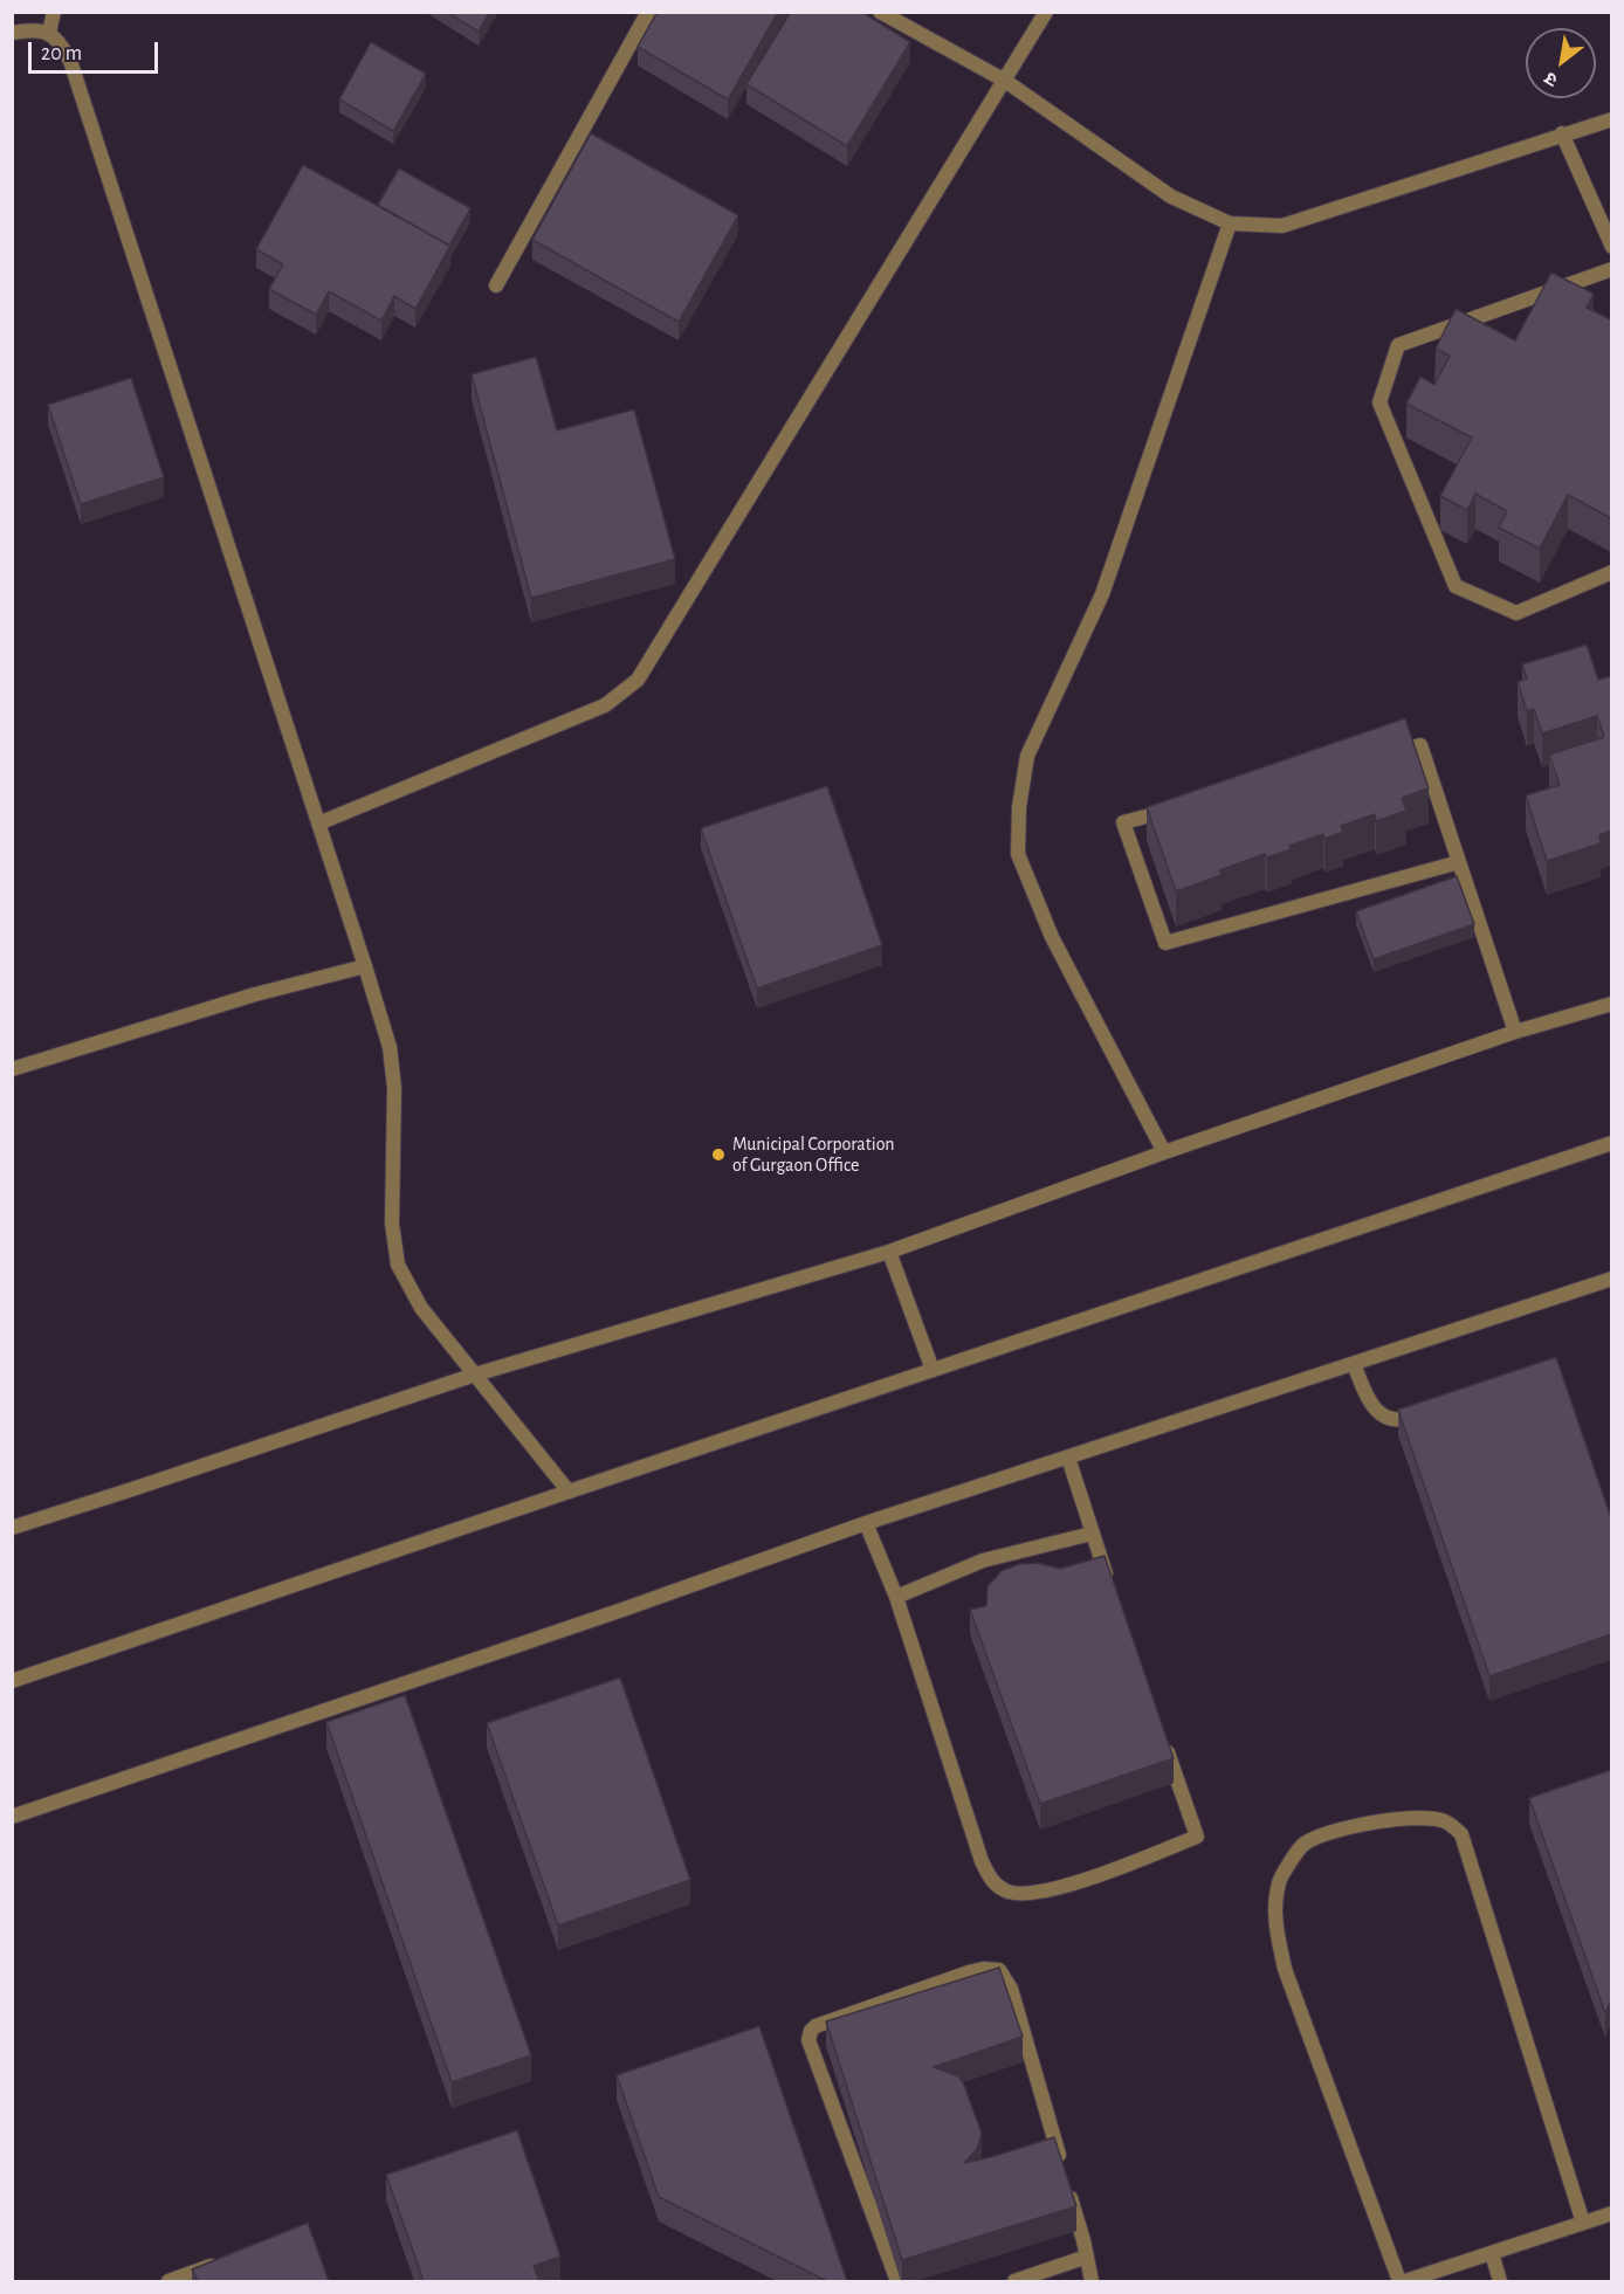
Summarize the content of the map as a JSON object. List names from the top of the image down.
{
  "places": ["Municipal Corporation of Gurgaon Office"],
  "scale_bar": "20 m",
  "north": "bottom left"
}
